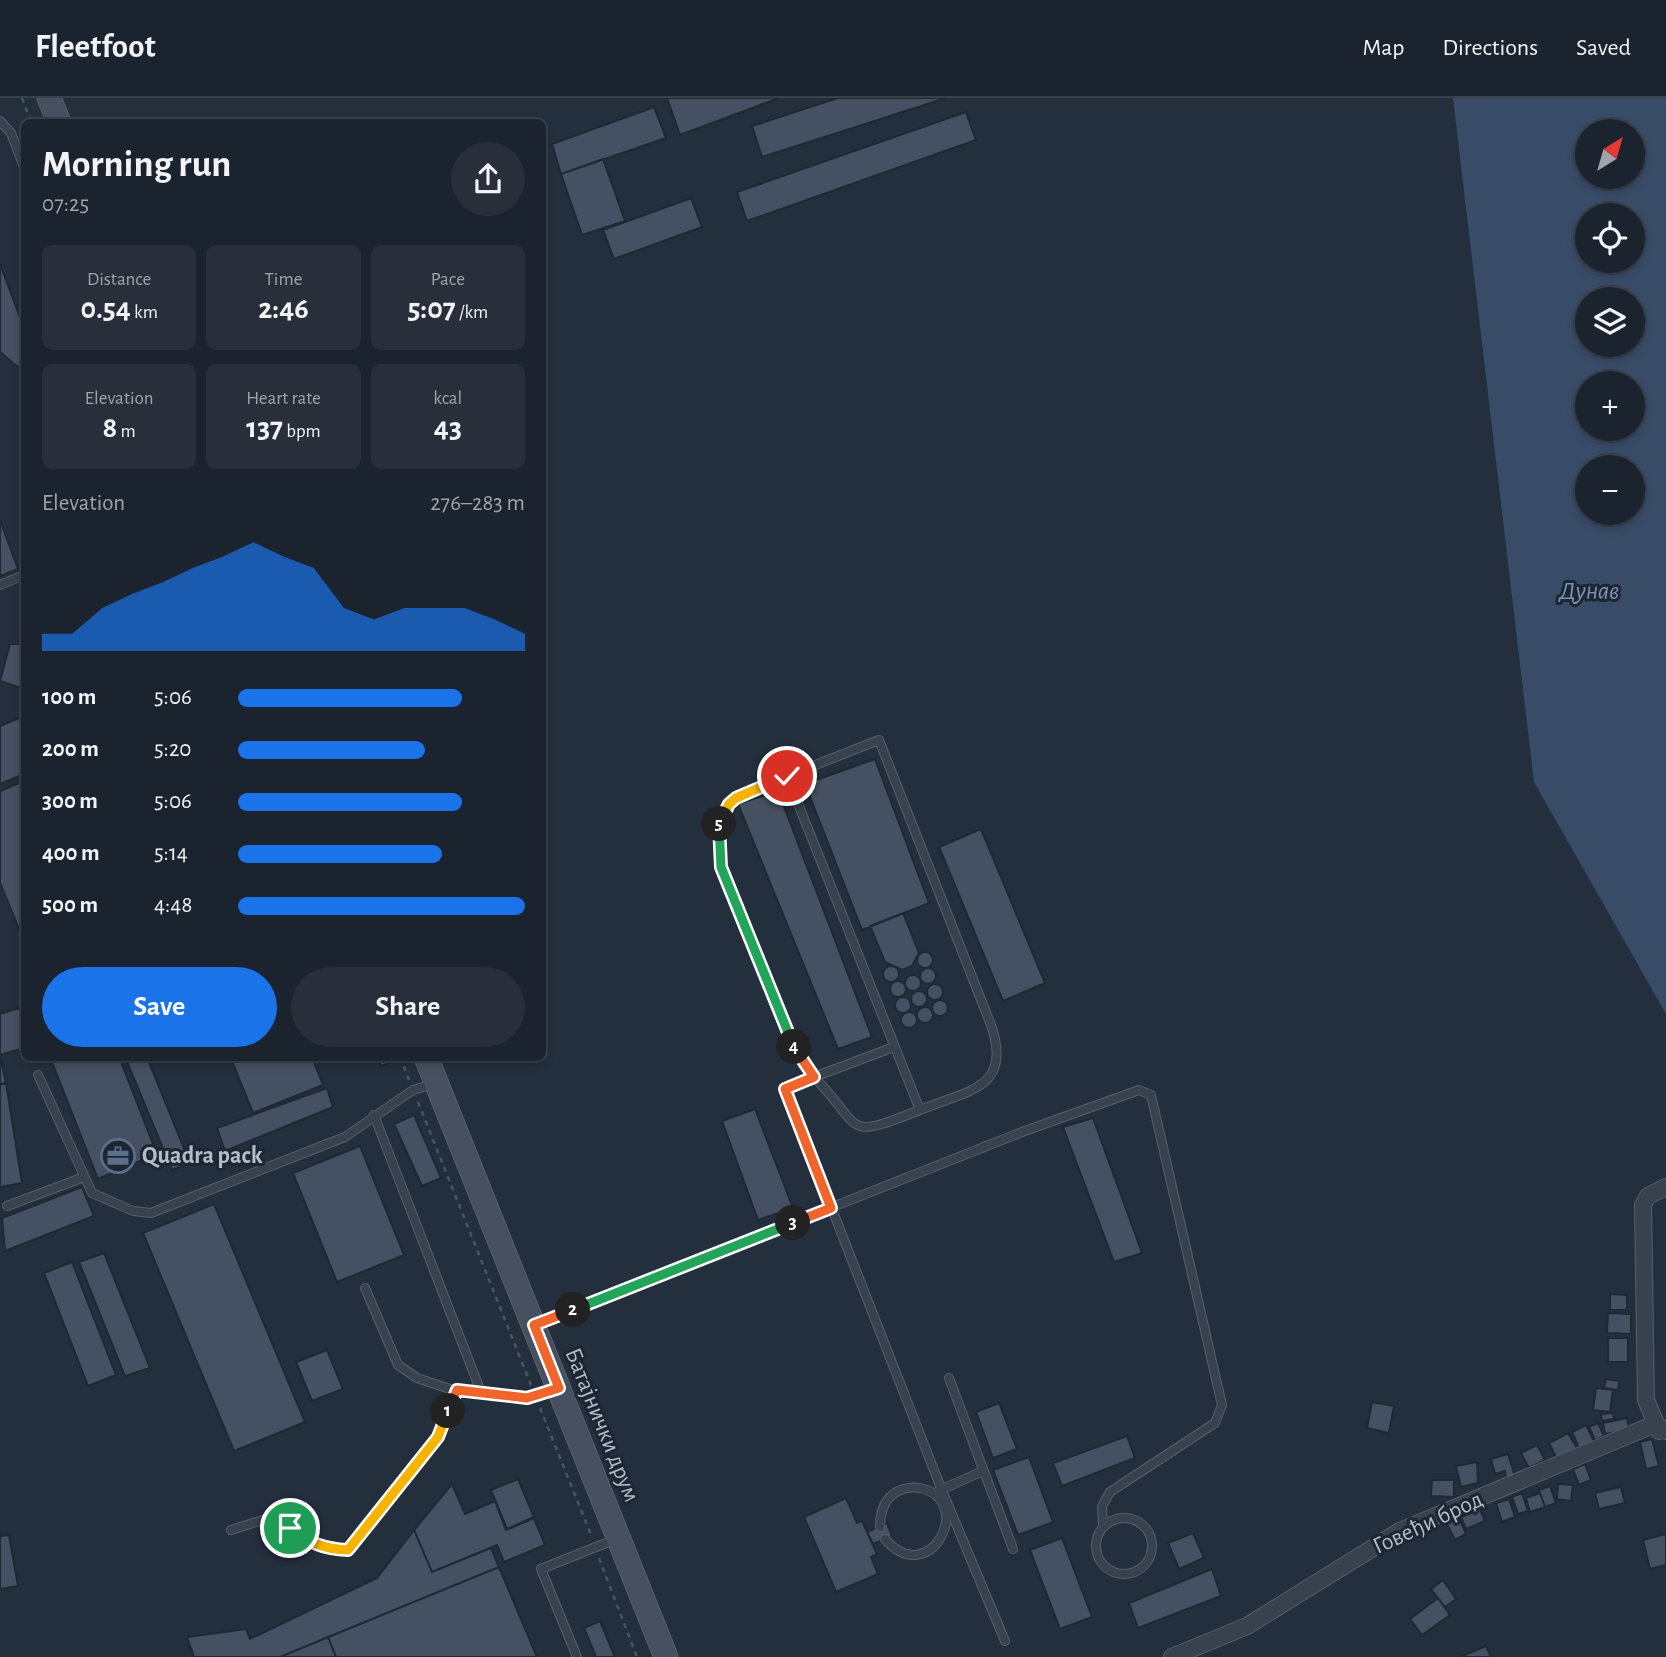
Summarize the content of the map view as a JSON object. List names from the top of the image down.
{
  "streets": {
    "main road": ["Батајнички друм"],
    "street": ["Говеђи брод"]
  },
  "water": ["Дунав"],
  "places": {
    "office": ["Quadra pack"]
  },
  "north": "top right",
  "page": {
    "header": "Fleetfoot",
    "nav": ["Map", "Directions", "Saved"],
    "map_buttons": ["+", "−"],
    "heading": ["Morning run", "07:25"],
    "stats": [
      ["Distance", "0.54 km"],
      ["Time", "2:46"],
      ["Pace", "5:07 /km"],
      ["Elevation", "8 m"],
      ["Heart rate", "137 bpm"],
      ["kcal", "43"]
    ],
    "chart": ["Elevation", "276–283 m"],
    "list": [
      {
        "name": "100 m",
        "note": "5:06"
      },
      {
        "name": "200 m",
        "note": "5:20"
      },
      {
        "name": "300 m",
        "note": "5:06"
      },
      {
        "name": "400 m",
        "note": "5:14"
      },
      {
        "name": "500 m",
        "note": "4:48"
      }
    ],
    "pins": [
      "5",
      "4",
      "3",
      "2",
      "1"
    ],
    "buttons": ["Save", "Share"]
  }
}
